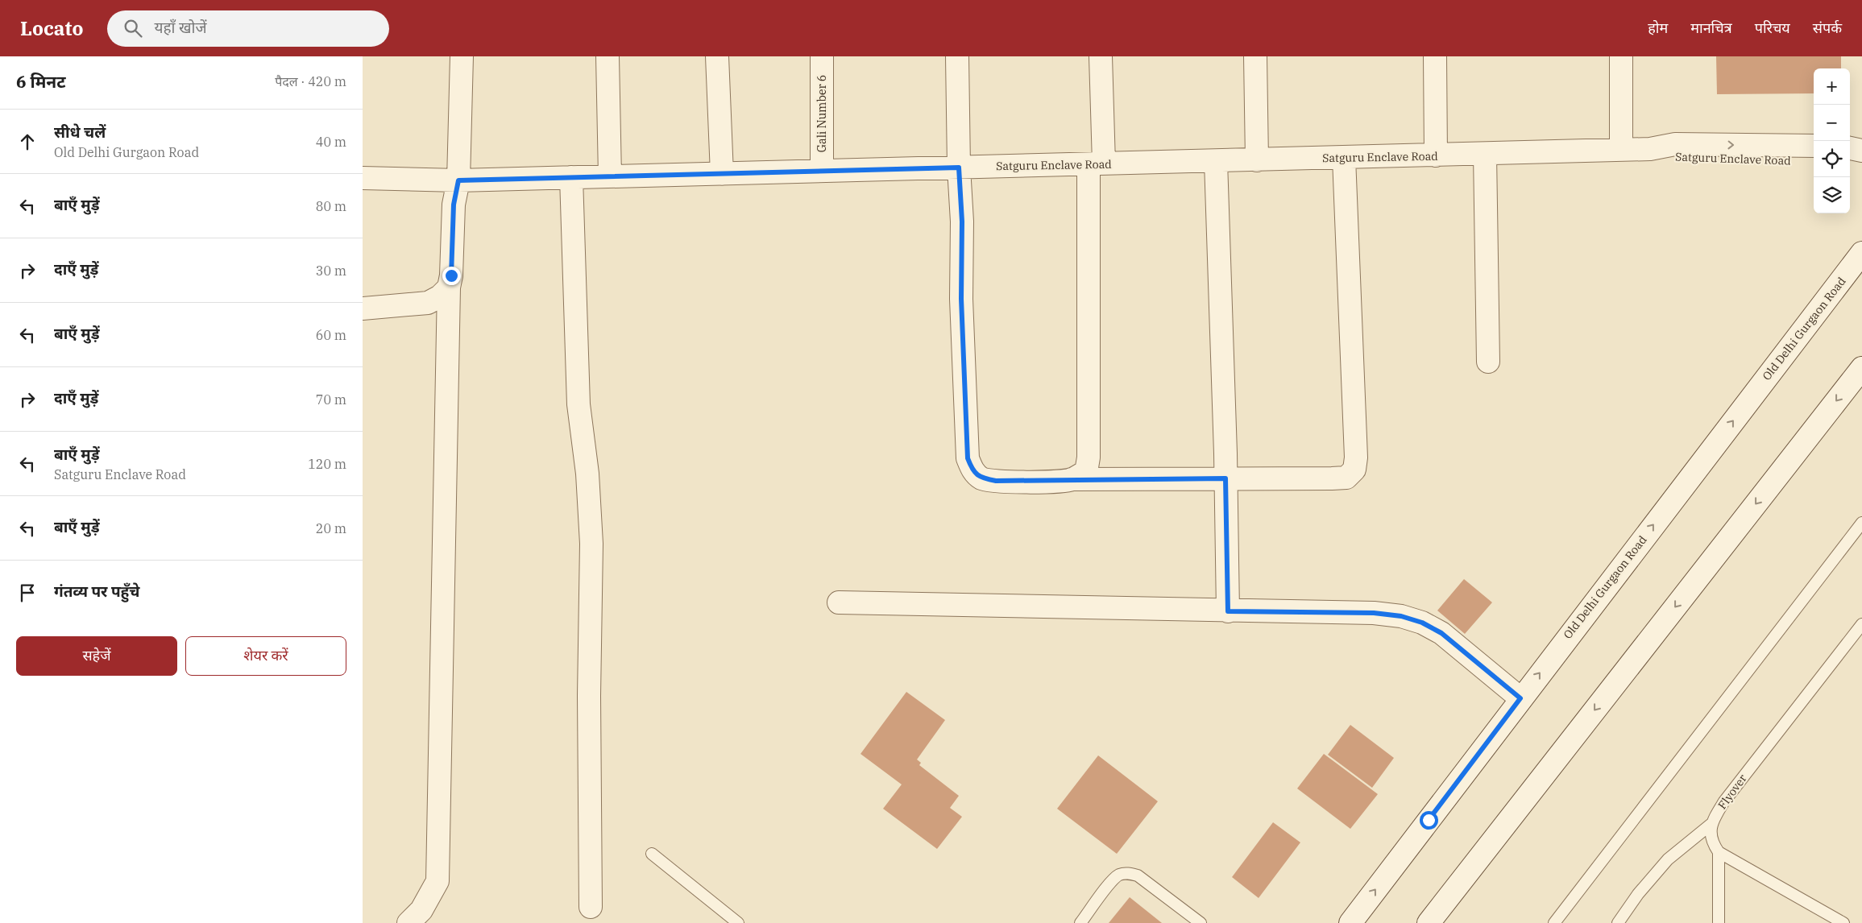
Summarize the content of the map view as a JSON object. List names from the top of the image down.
{
  "streets": {
    "street": ["Gali Number 6", "Satguru Enclave Road", "Old Delhi Gurgaon Road"],
    "lane": ["Flyover"]
  },
  "crossings": [
    ["Gali Number 6", "Satguru Enclave Road"]
  ],
  "page": {
    "header": "Locato",
    "search": "यहाँ खोजें",
    "nav": [
      "होम",
      "मानचित्र",
      "परिचय",
      "संपर्क"
    ],
    "heading": ["6 मिनट", "पैदल · 420 m"],
    "map_buttons": ["+", "−"],
    "list": [
      ["सीधे चलें", "Old Delhi Gurgaon Road", "40 m"],
      ["बाएँ मुड़ें", "80 m"],
      ["दाएँ मुड़ें", "30 m"],
      ["बाएँ मुड़ें", "60 m"],
      ["दाएँ मुड़ें", "70 m"],
      ["बाएँ मुड़ें", "Satguru Enclave Road", "120 m"],
      ["बाएँ मुड़ें", "20 m"],
      "गंतव्य पर पहुँचे"
    ],
    "buttons": ["सहेजें", "शेयर करें"]
  }
}
